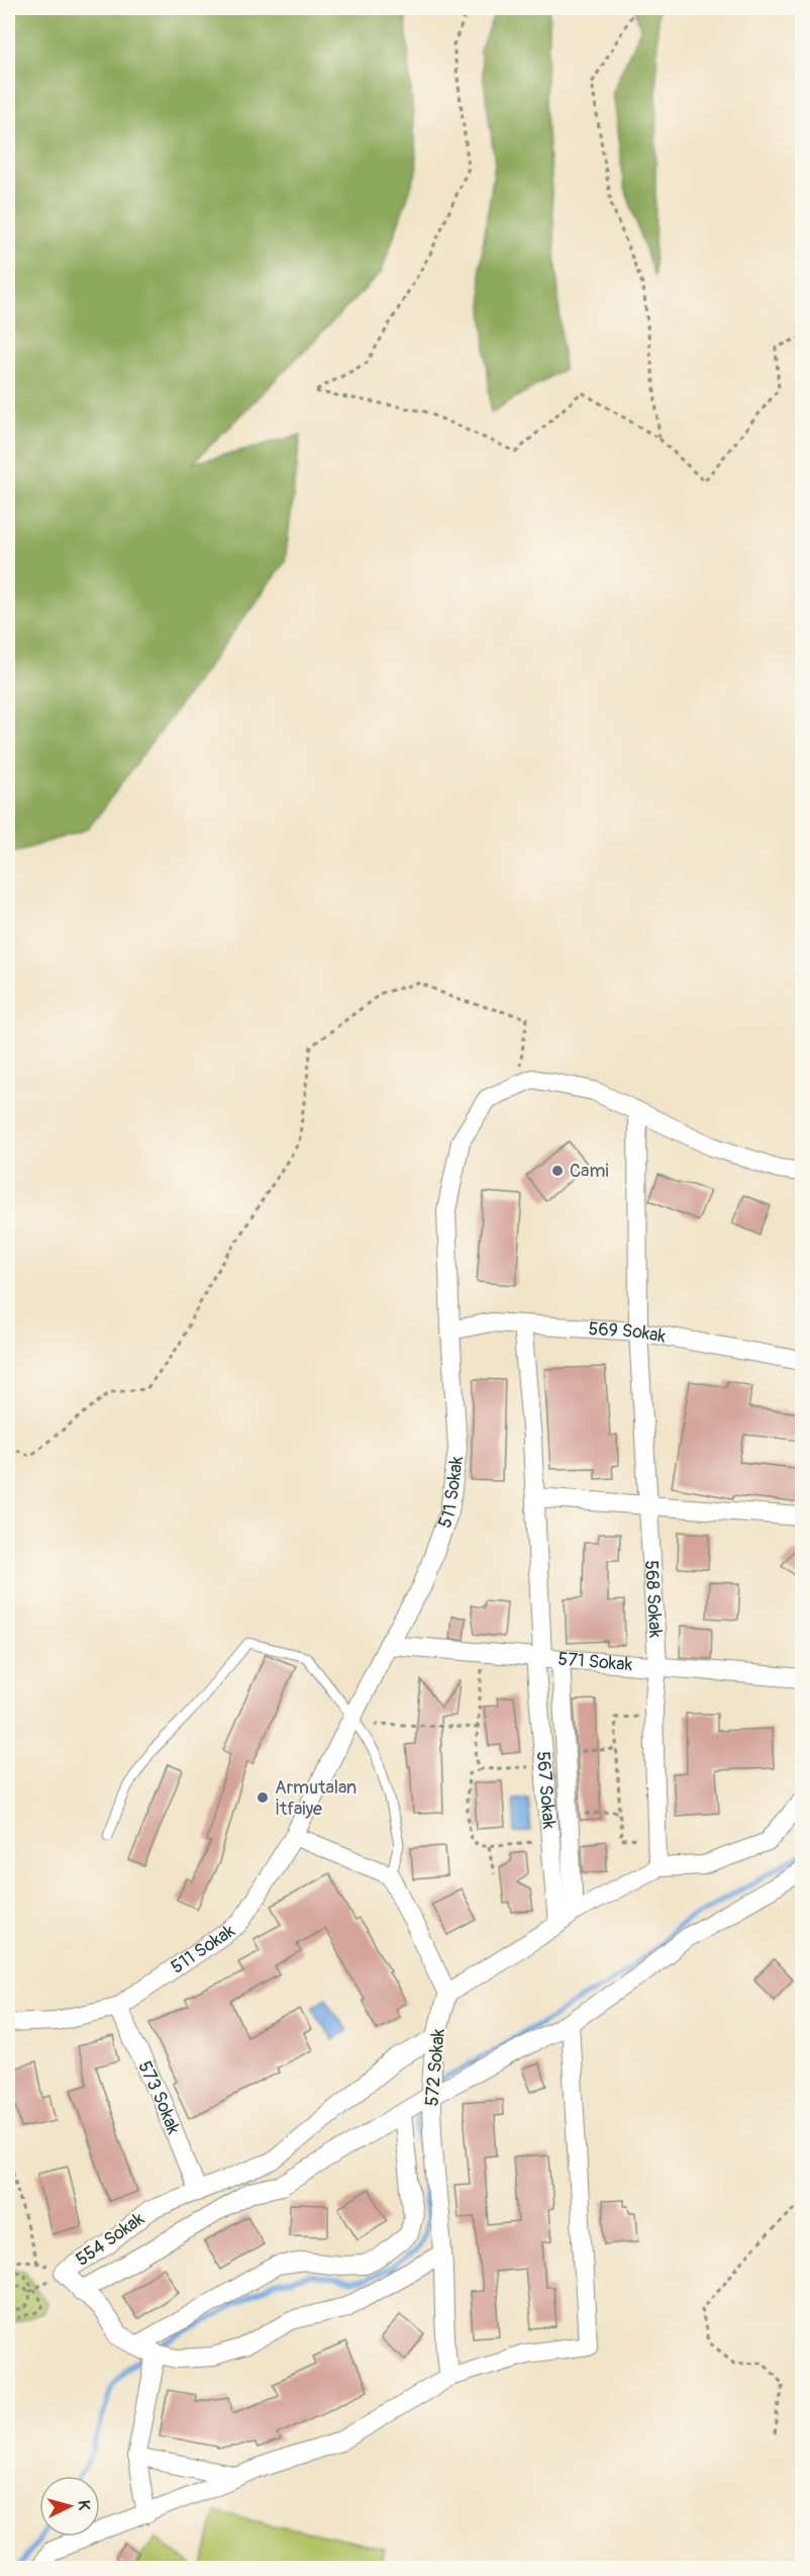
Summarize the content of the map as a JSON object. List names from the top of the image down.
{
  "streets": {
    "street": [
      "569 Sokak",
      "511 Sokak",
      "568 Sokak",
      "571 Sokak",
      "567 Sokak",
      "572 Sokak",
      "573 Sokak",
      "554 Sokak"
    ]
  },
  "crossings": [
    ["569 Sokak", "511 Sokak"],
    ["569 Sokak", "568 Sokak"],
    ["511 Sokak", "568 Sokak"],
    ["511 Sokak", "571 Sokak"],
    ["511 Sokak", "573 Sokak"],
    ["568 Sokak", "571 Sokak"],
    ["571 Sokak", "567 Sokak"],
    ["572 Sokak", "554 Sokak"],
    ["573 Sokak", "554 Sokak"]
  ],
  "places": ["Cami", "Armutalan İtfaiye"],
  "north": "right"
}
